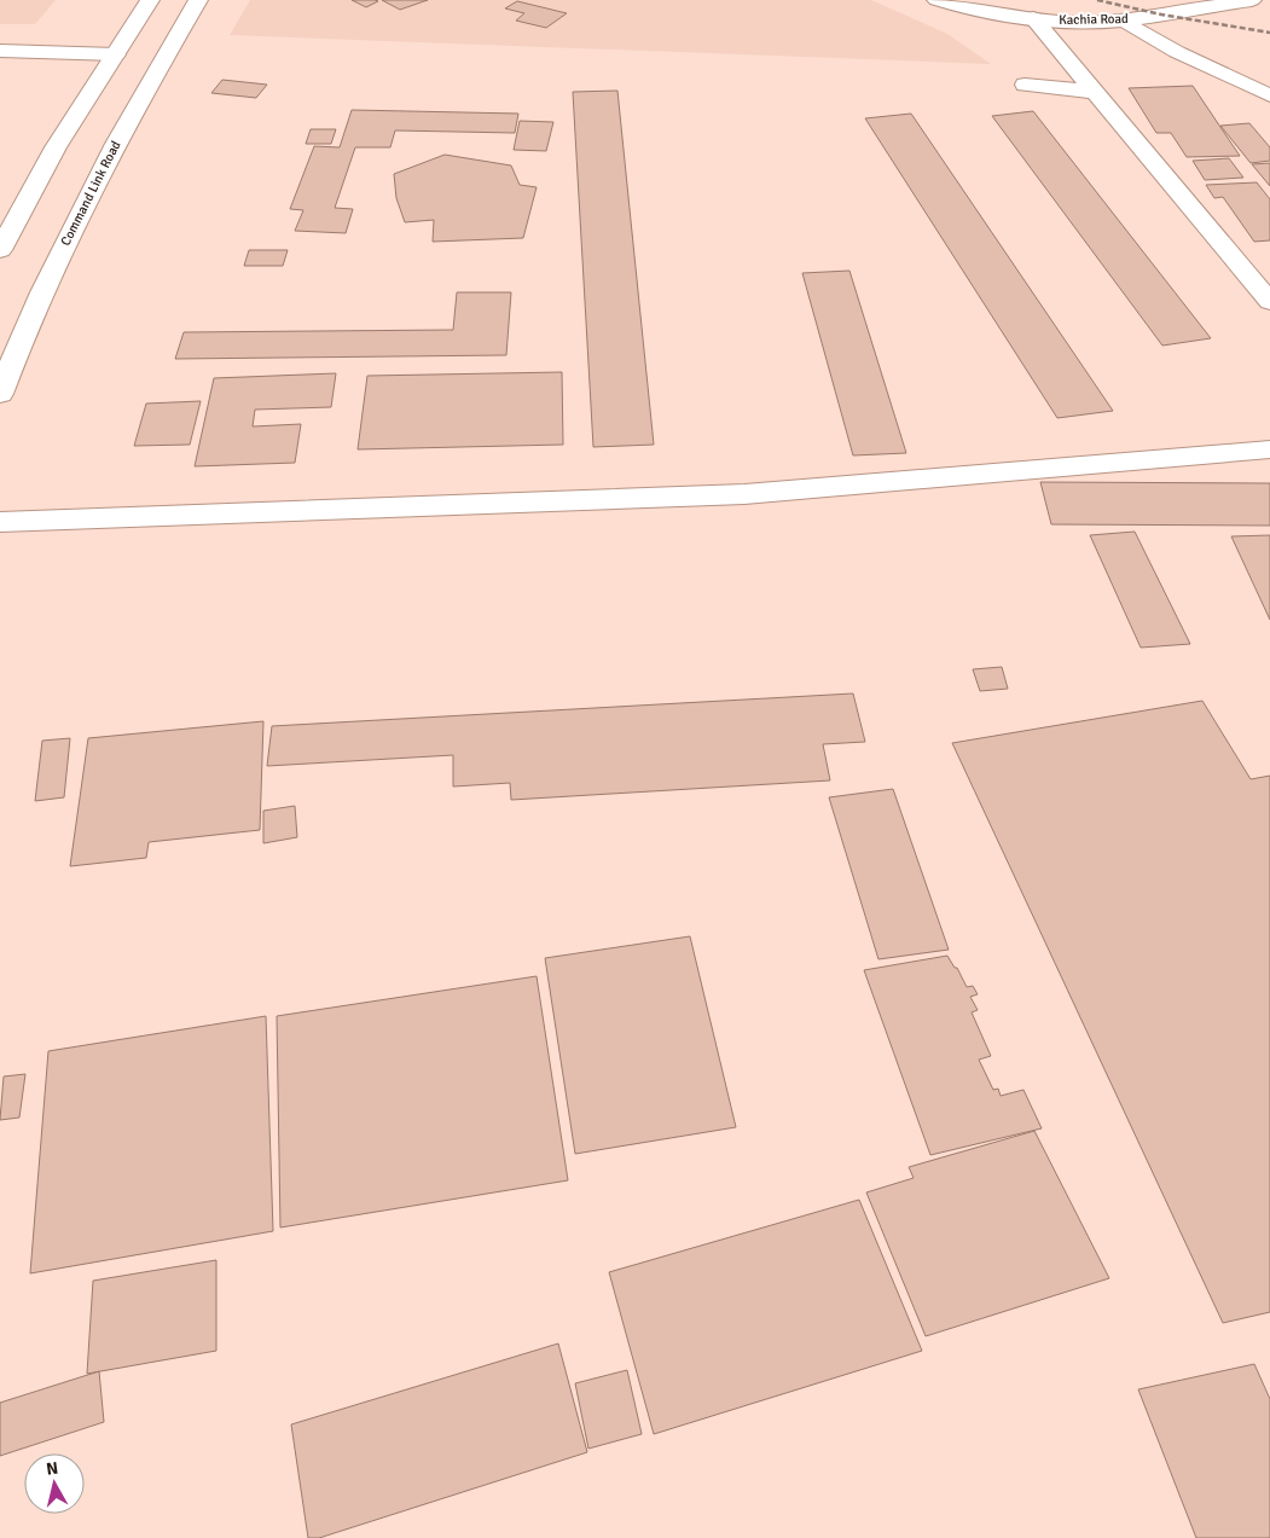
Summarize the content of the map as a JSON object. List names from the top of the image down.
{
  "streets": {
    "street": ["Kachia Road", "Command Link Road"]
  },
  "north": "top"
}
